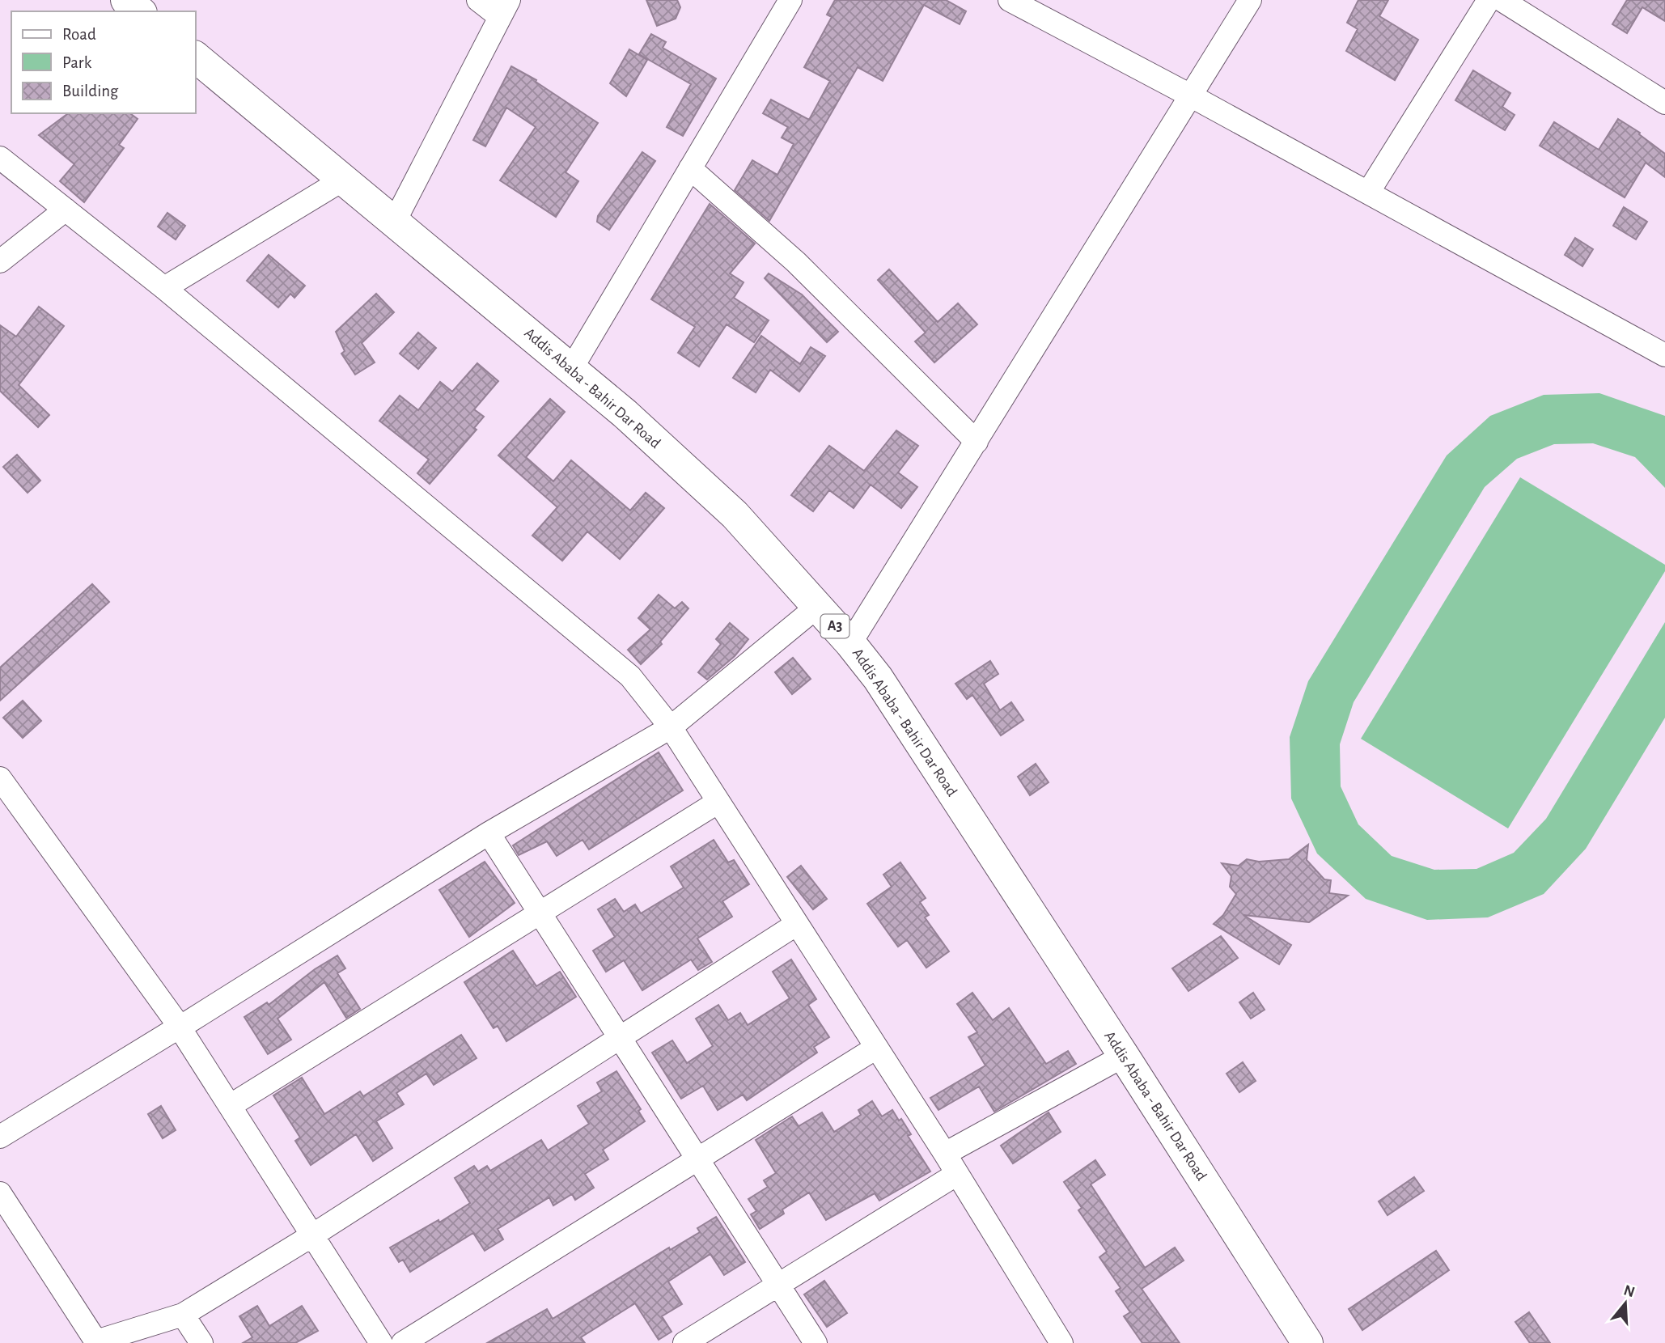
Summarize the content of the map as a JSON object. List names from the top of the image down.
{
  "streets": {
    "highway": ["Addis Ababa - Bahir Dar Road", "A3"]
  },
  "legend": ["Road", "Park", "Building"],
  "north": "top"
}
